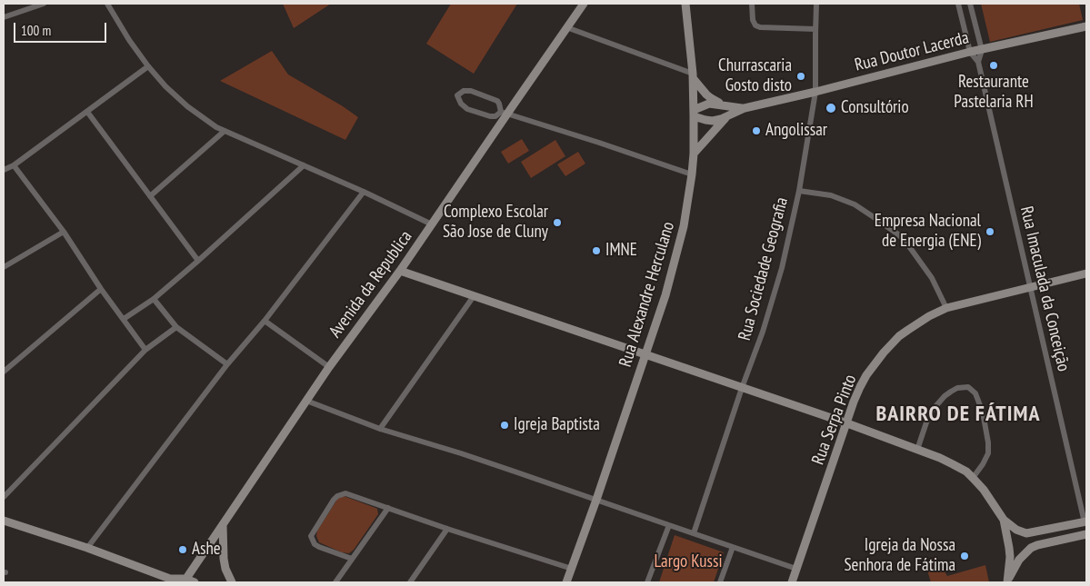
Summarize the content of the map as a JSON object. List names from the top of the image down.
{
  "streets": {
    "street": [
      "Rua Doutor Lacerda",
      "Rua Sociedade Geografia",
      "Avenida da Republica",
      "Rua Imaculada da Conceição",
      "Rua Alexandre Herculano",
      "Rua Serpa Pinto"
    ]
  },
  "crossings": [
    ["Rua Doutor Lacerda", "Rua Sociedade Geografia"],
    ["Rua Doutor Lacerda", "Rua Imaculada da Conceição"],
    ["Rua Doutor Lacerda", "Rua Alexandre Herculano"],
    ["Rua Imaculada da Conceição", "Rua Serpa Pinto"]
  ],
  "districts": ["BAIRRO DE FÁTIMA"],
  "parks": ["Largo Kussi"],
  "places": [
    "Restaurante Pastelaria RH",
    "Churrascaria Gosto disto",
    "Consultório",
    "Angolissar",
    "Complexo Escolar São Jose de Cluny",
    "Empresa Nacional de Energia (ENE)",
    "IMNE",
    "Igreja Baptista",
    "Ashe",
    "Igreja da Nossa Senhora de Fátima"
  ],
  "scale_bar": "100 m"
}
